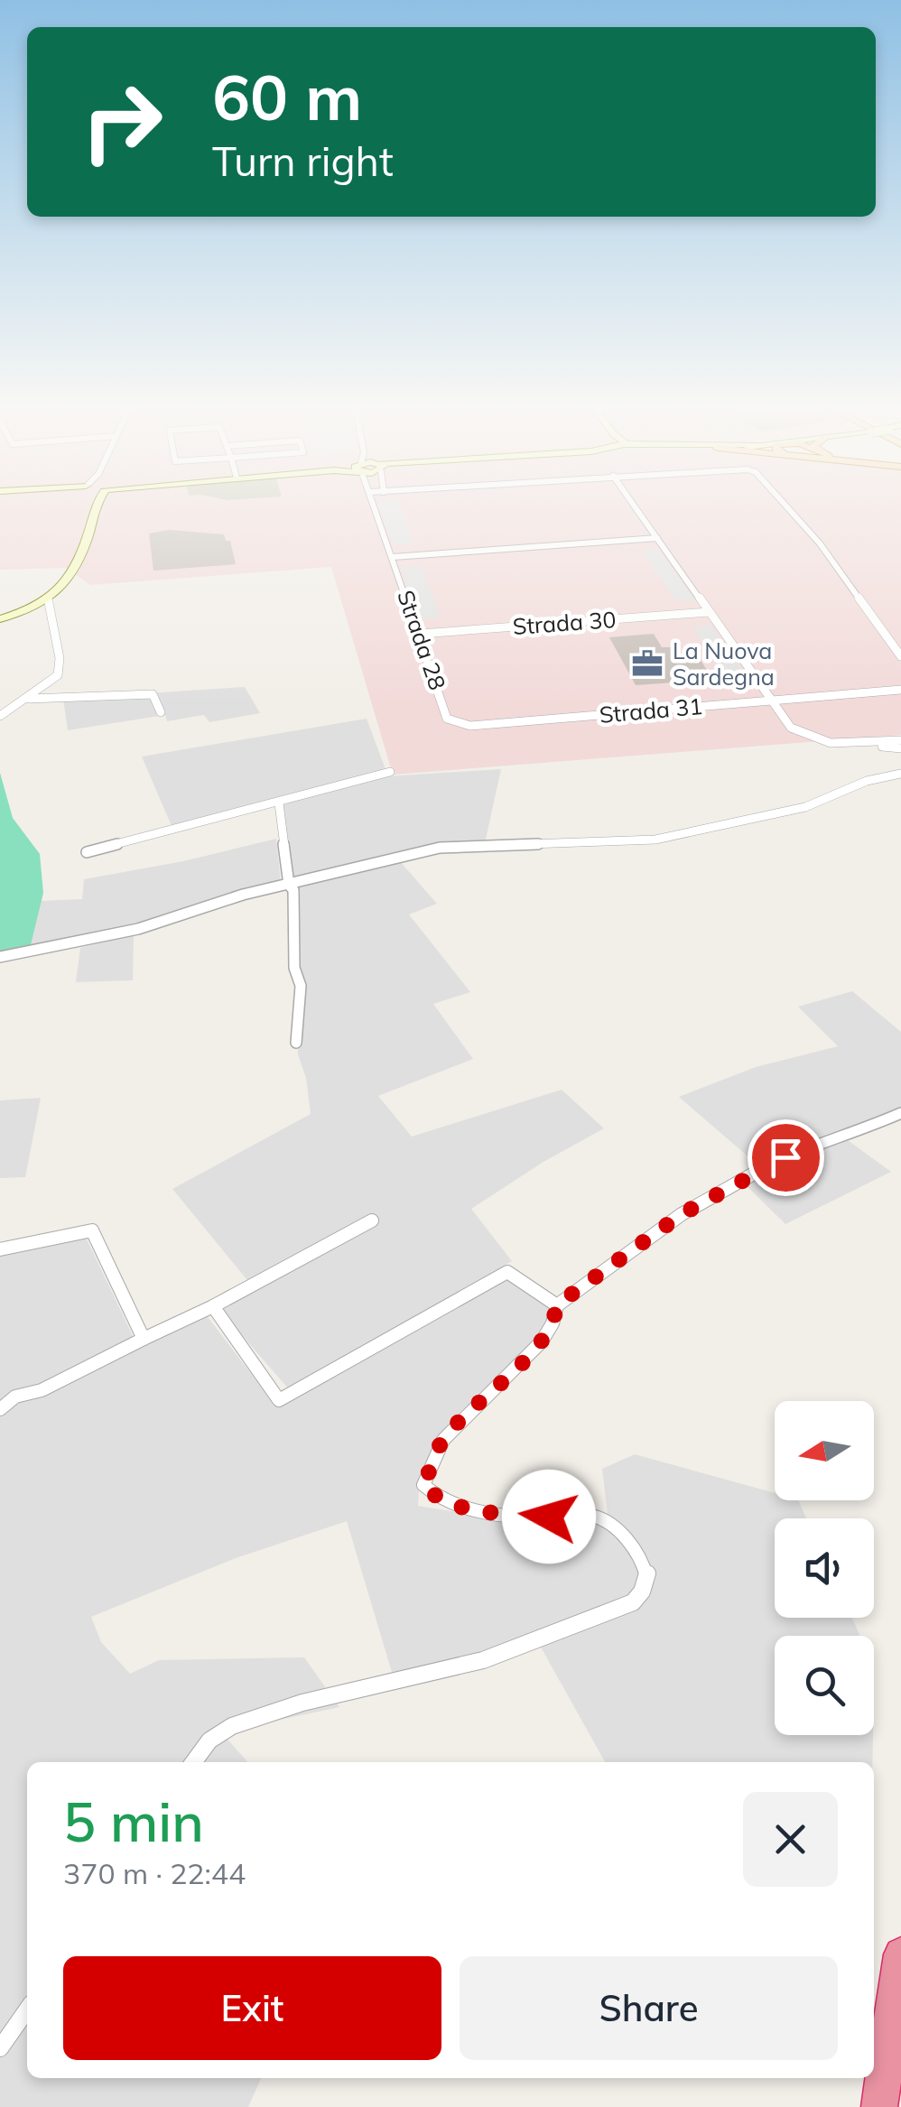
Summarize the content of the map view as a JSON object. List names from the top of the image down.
{
  "streets": {
    "street": ["Strada 30", "Strada 28", "Strada 31"]
  },
  "crossings": [
    ["Strada 30", "Strada 28"],
    ["Strada 28", "Strada 31"]
  ],
  "places": {
    "office": ["La Nuova Sardegna"]
  },
  "north": "left",
  "page": {
    "turn": ["60 m", "Turn right"],
    "heading": ["5 min", "370 m · 22:44"],
    "buttons": ["Exit", "Share"]
  }
}
